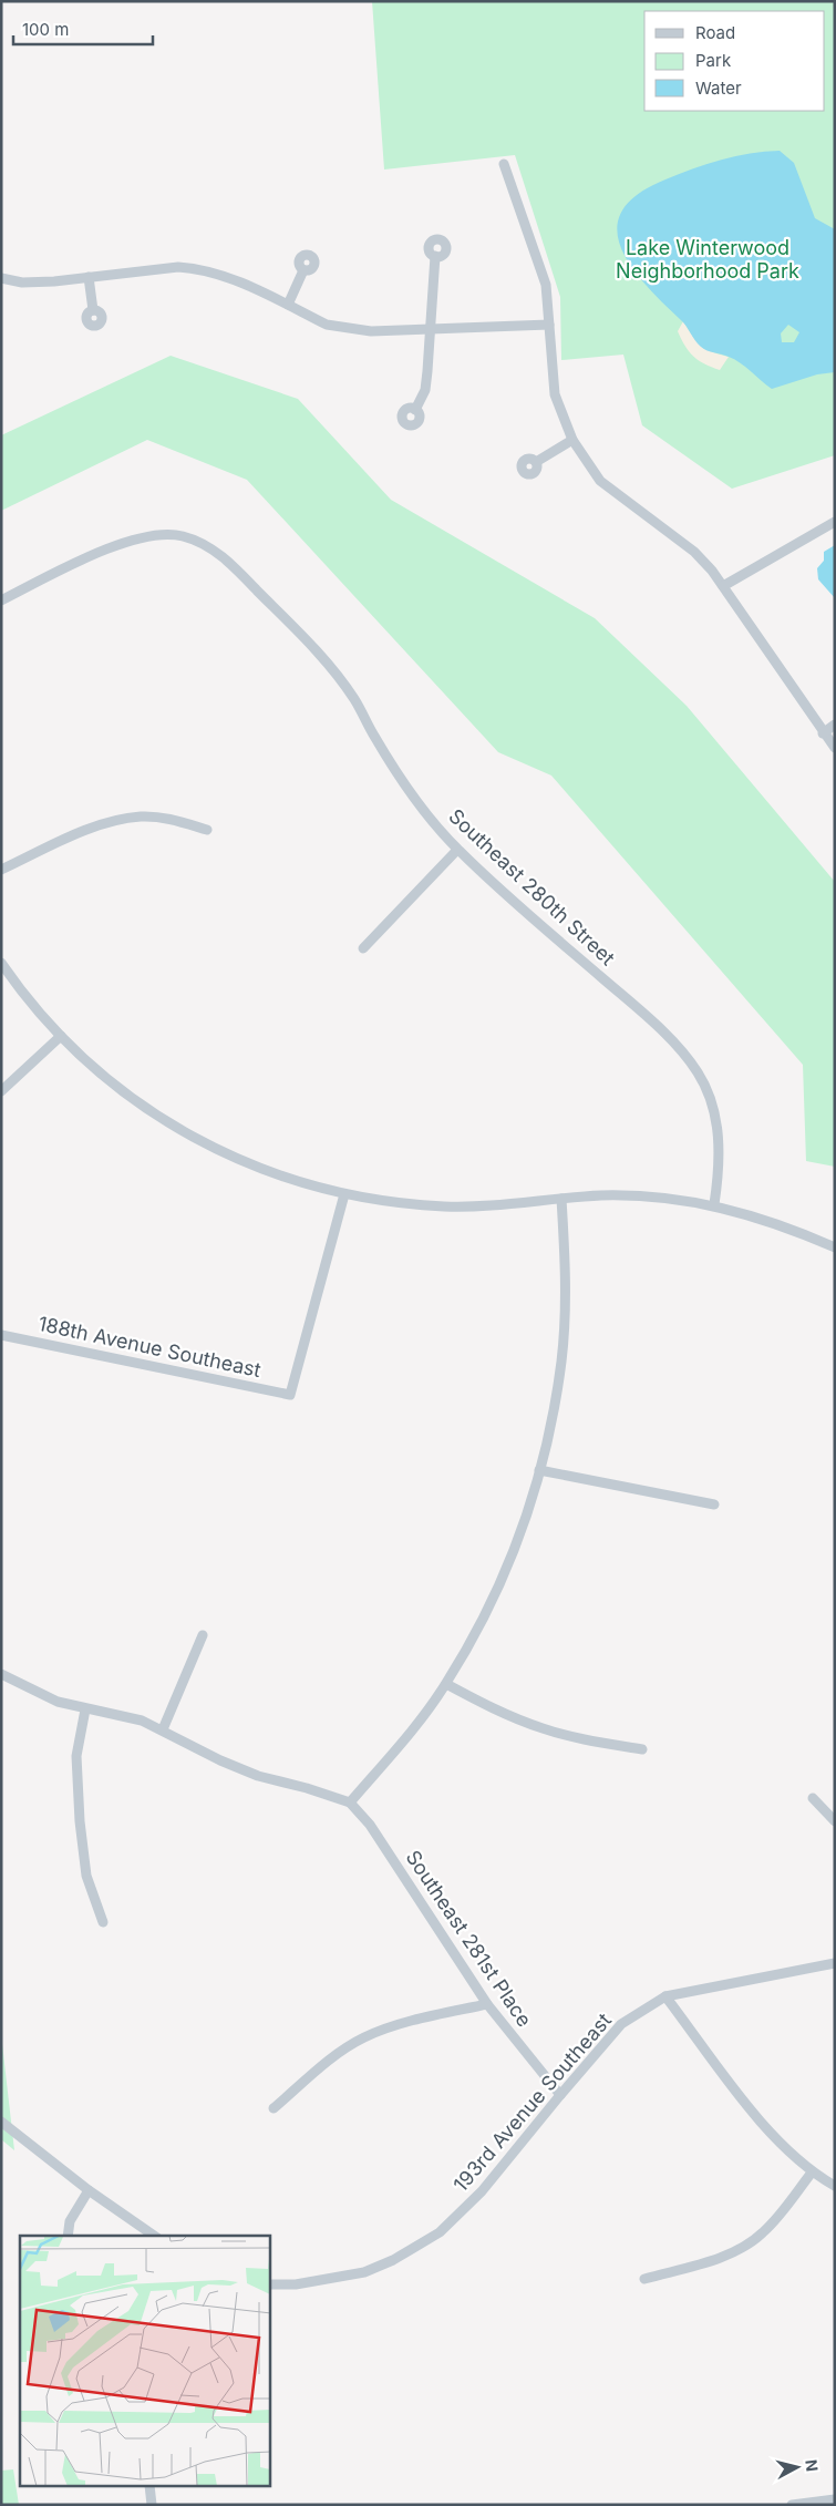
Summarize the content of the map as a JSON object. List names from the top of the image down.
{
  "streets": {
    "street": [
      "Southeast 280th Street",
      "188th Avenue Southeast",
      "Southeast 281st Place",
      "193rd Avenue Southeast"
    ]
  },
  "crossings": [
    ["Southeast 281st Place", "193rd Avenue Southeast"]
  ],
  "parks": ["Lake Winterwood Neighborhood Park"],
  "legend": ["Road", "Park", "Water"],
  "scale_bar": "100 m",
  "north": "right"
}
